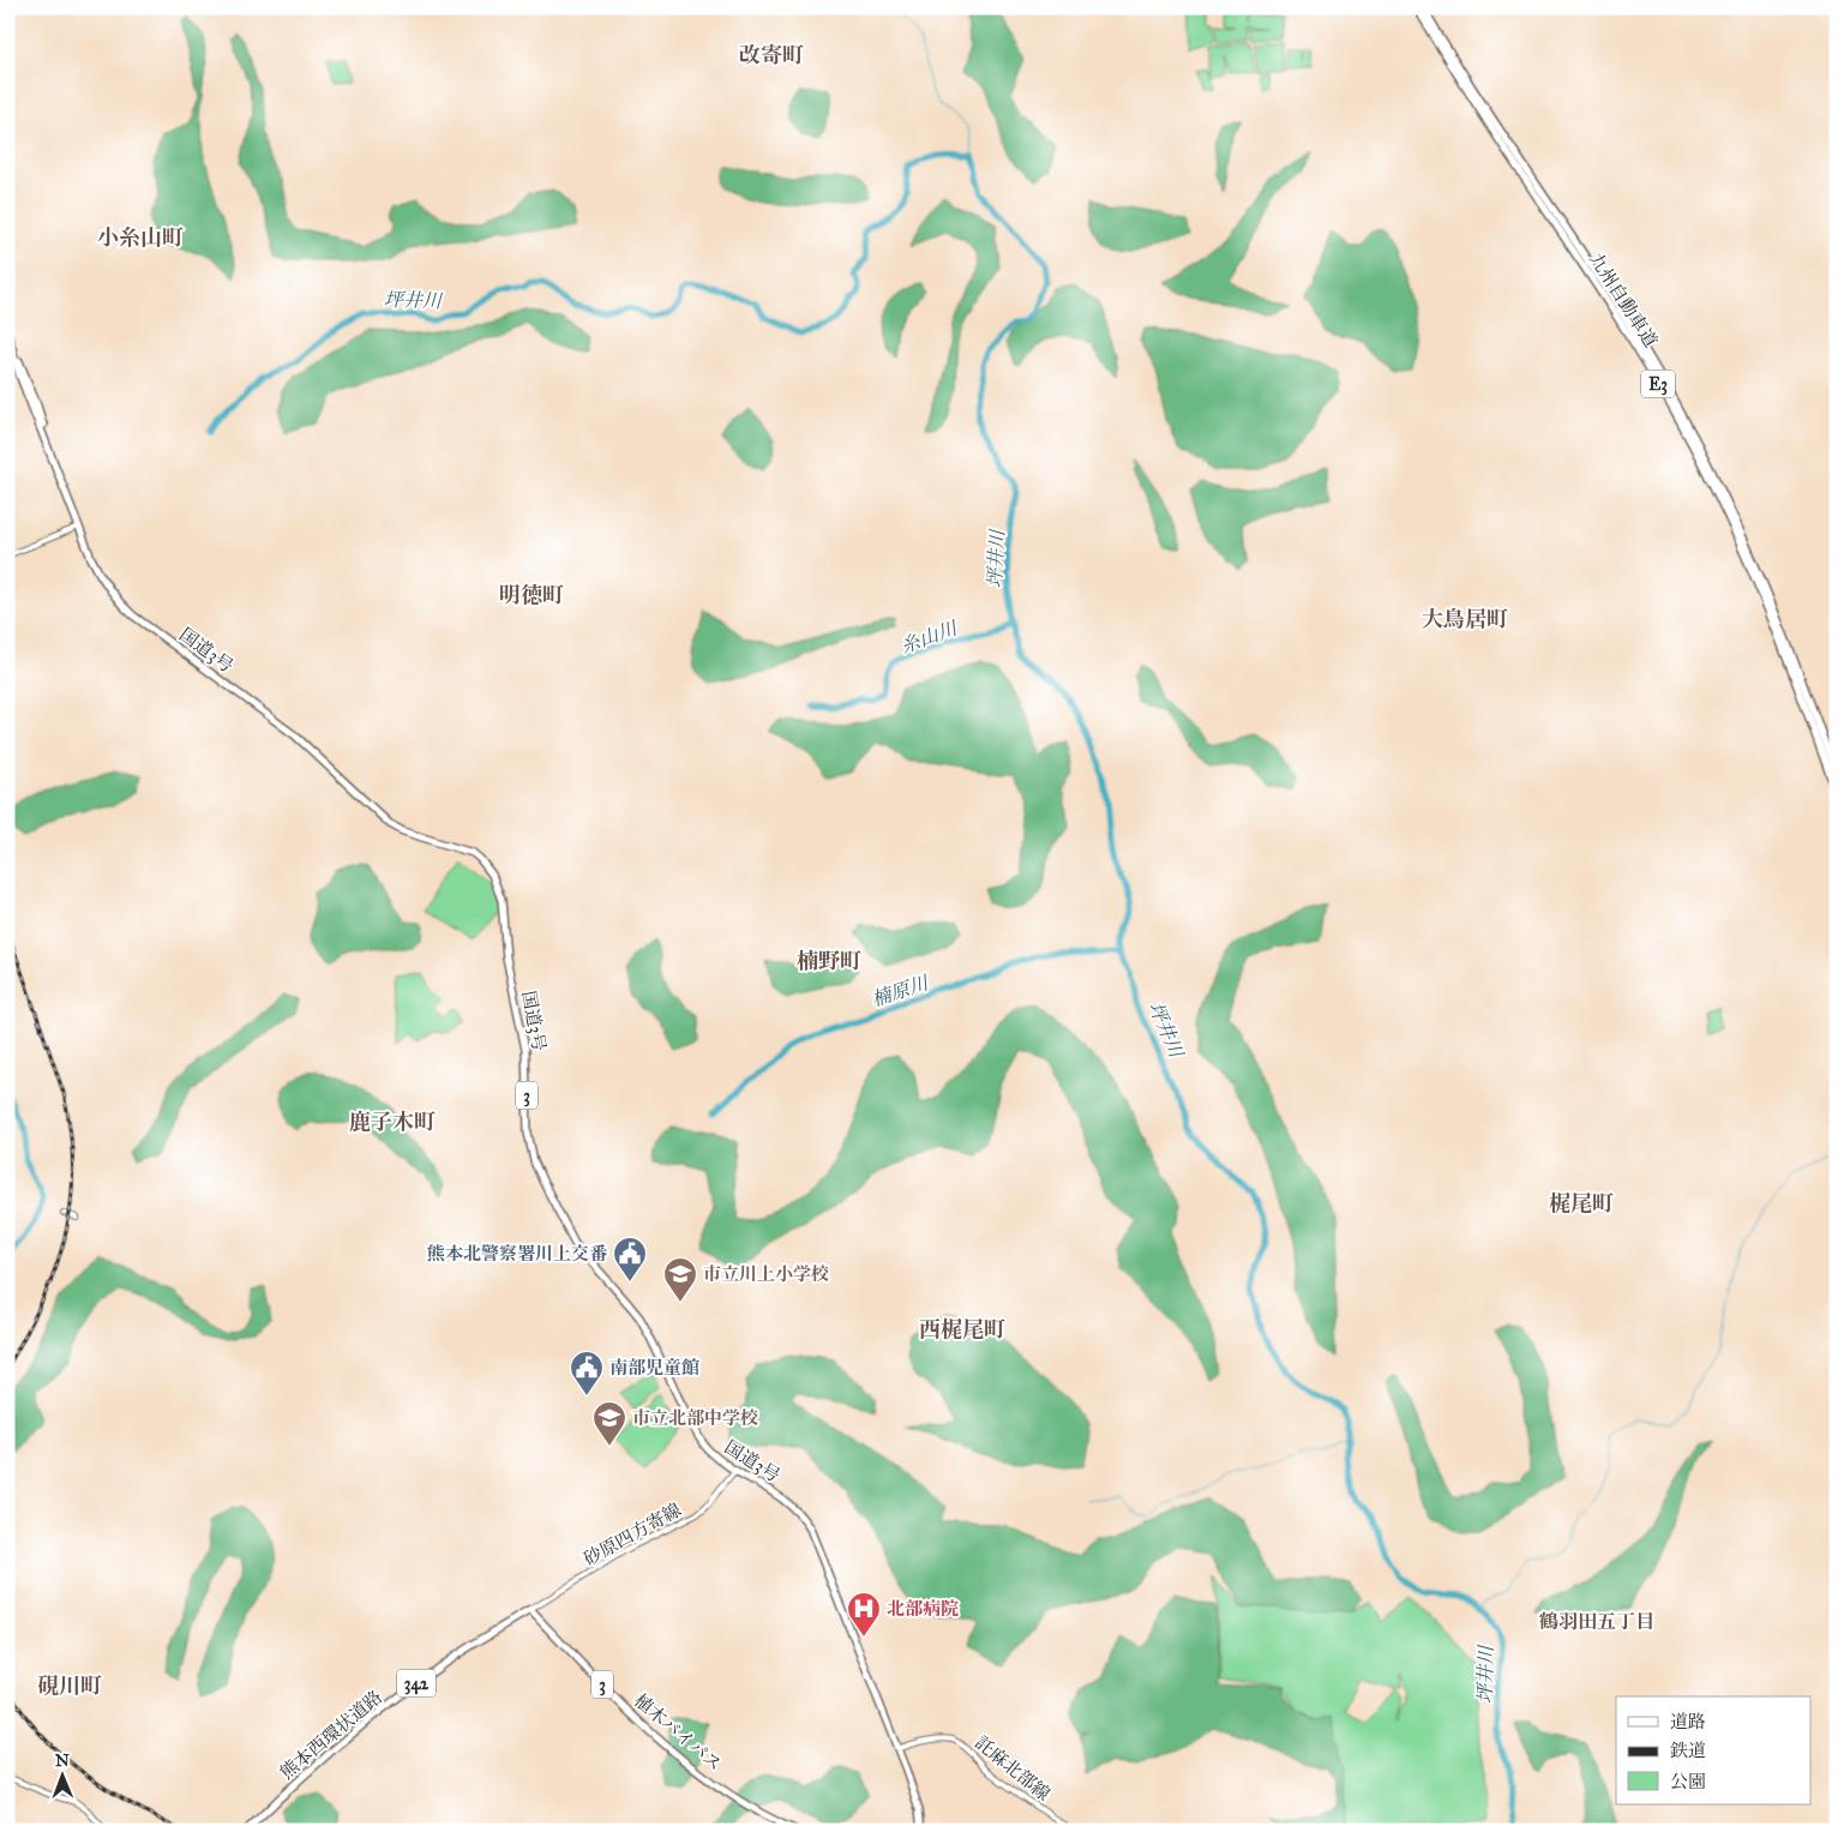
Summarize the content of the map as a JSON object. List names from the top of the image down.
{
  "streets": {
    "highway": [
      "九州自動車道",
      "E3",
      "国道3号",
      "3",
      "342",
      "植木バイパス",
      "熊本西環状道路"
    ],
    "main road": ["砂原四方寄線", "託麻北部線"]
  },
  "crossings": [
    ["国道3号", "砂原四方寄線"],
    ["国道3号", "託麻北部線"],
    ["砂原四方寄線", "植木バイパス"],
    ["砂原四方寄線", "熊本西環状道路"],
    ["植木バイパス", "熊本西環状道路"]
  ],
  "districts": [
    "改寄町",
    "小糸山町",
    "明徳町",
    "大鳥居町",
    "楠野町",
    "鹿子木町",
    "梶尾町",
    "西梶尾町",
    "鶴羽田五丁目",
    "硯川町"
  ],
  "water": ["坪井川", "糸山川", "楠原川"],
  "places": {
    "public building": ["熊本北警察署川上交番", "南部児童館"],
    "school or university": ["市立川上小学校", "市立北部中学校"],
    "hospital": ["北部病院"]
  },
  "legend": ["道路", "鉄道", "公園"],
  "north": "top"
}
